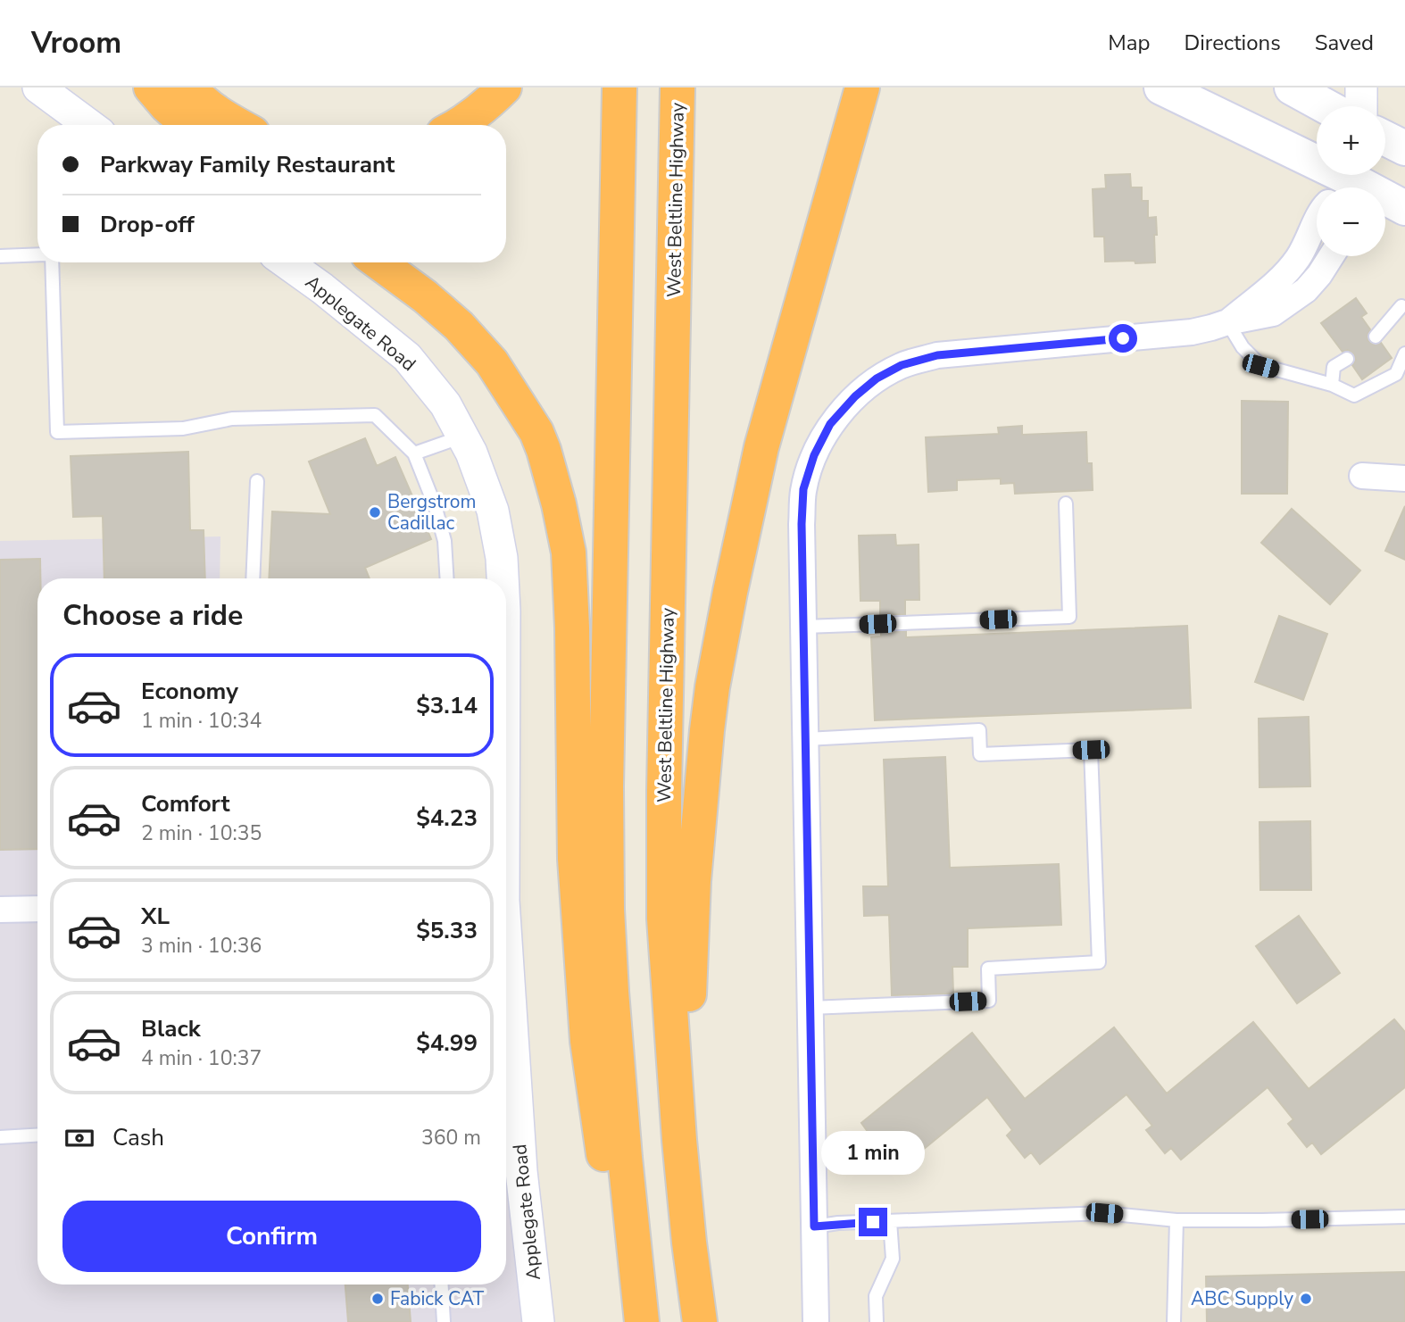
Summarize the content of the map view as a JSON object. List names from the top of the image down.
{
  "streets": {
    "highway": ["West Beltline Highway"],
    "street": ["Applegate Road"]
  },
  "places": ["Bergstrom Cadillac", "Fabick CAT", "ABC Supply"],
  "page": {
    "header": "Vroom",
    "nav": ["Map", "Directions", "Saved"],
    "map_buttons": ["+", "−"],
    "banner": ["Parkway Family Restaurant", "Drop-off"],
    "heading": "Choose a ride",
    "list": [
      {
        "name": "Economy",
        "note": "1 min · 10:34",
        "value": "$3.14"
      },
      {
        "name": "Comfort",
        "note": "2 min · 10:35",
        "value": "$4.23"
      },
      {
        "name": "XL",
        "note": "3 min · 10:36",
        "value": "$5.33"
      },
      {
        "name": "Black",
        "note": "4 min · 10:37",
        "value": "$4.99"
      }
    ],
    "pay": ["Cash", "360 m"],
    "bubble": "1 min",
    "buttons": "Confirm"
  }
}
